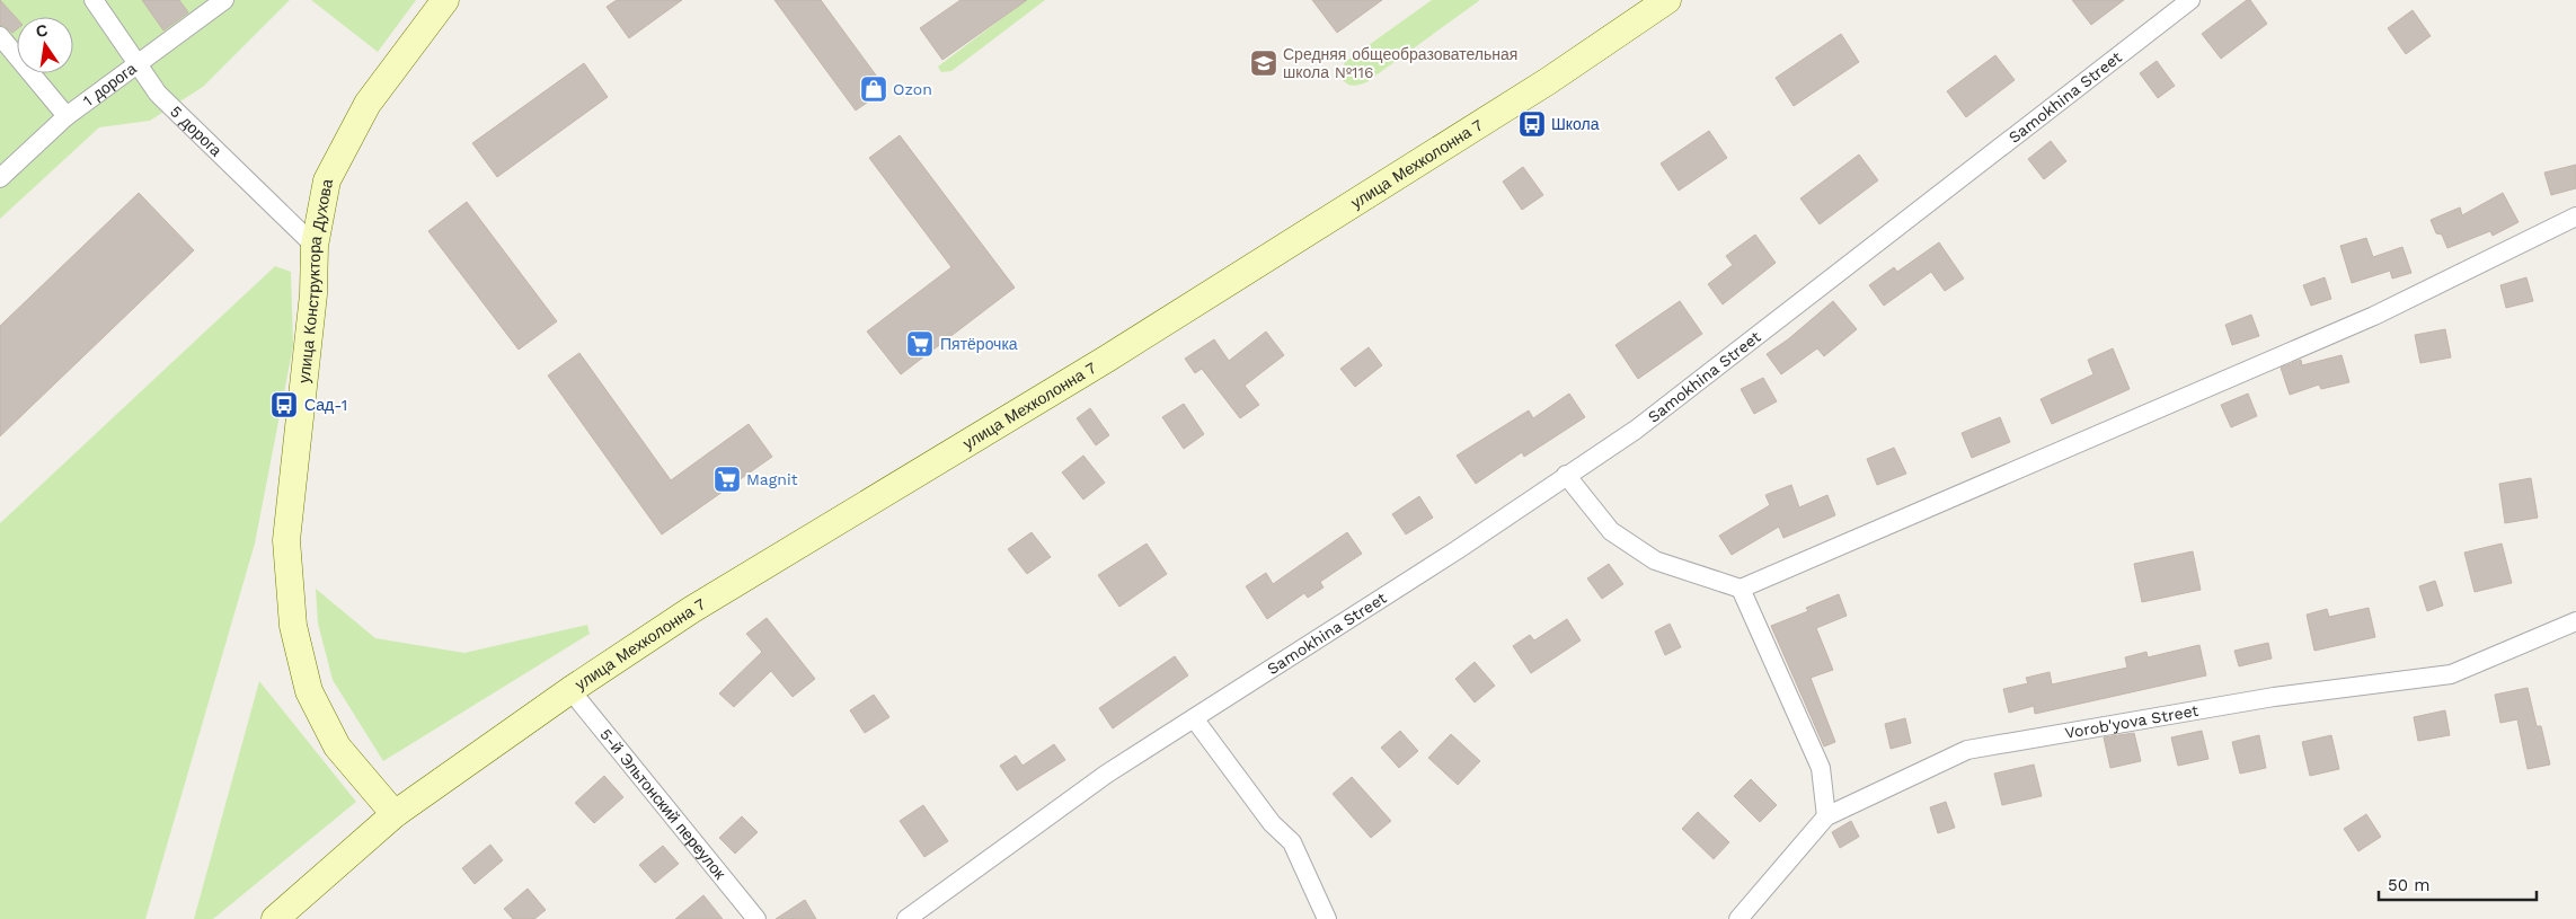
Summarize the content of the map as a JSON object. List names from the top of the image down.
{
  "streets": {
    "street": [
      "1 дорога",
      "Samokhina Street",
      "5 дорога",
      "улица Мехколонна 7",
      "улица Конструктора Духова",
      "Vorob'yova Street",
      "5-й Эльтонский переулок"
    ]
  },
  "crossings": [
    ["1 дорога", "5 дорога"],
    ["5 дорога", "улица Конструктора Духова"],
    ["улица Мехколонна 7", "улица Конструктора Духова"],
    ["улица Мехколонна 7", "5-й Эльтонский переулок"]
  ],
  "places": {
    "school or university": ["Средняя общеобразовательная школа №116"],
    "shop": ["Ozon"],
    "bus stop": ["Школа", "Сад-1"],
    "supermarket": ["Пятёрочка", "Magnit"]
  },
  "scale_bar": "50 m",
  "north": "top"
}
